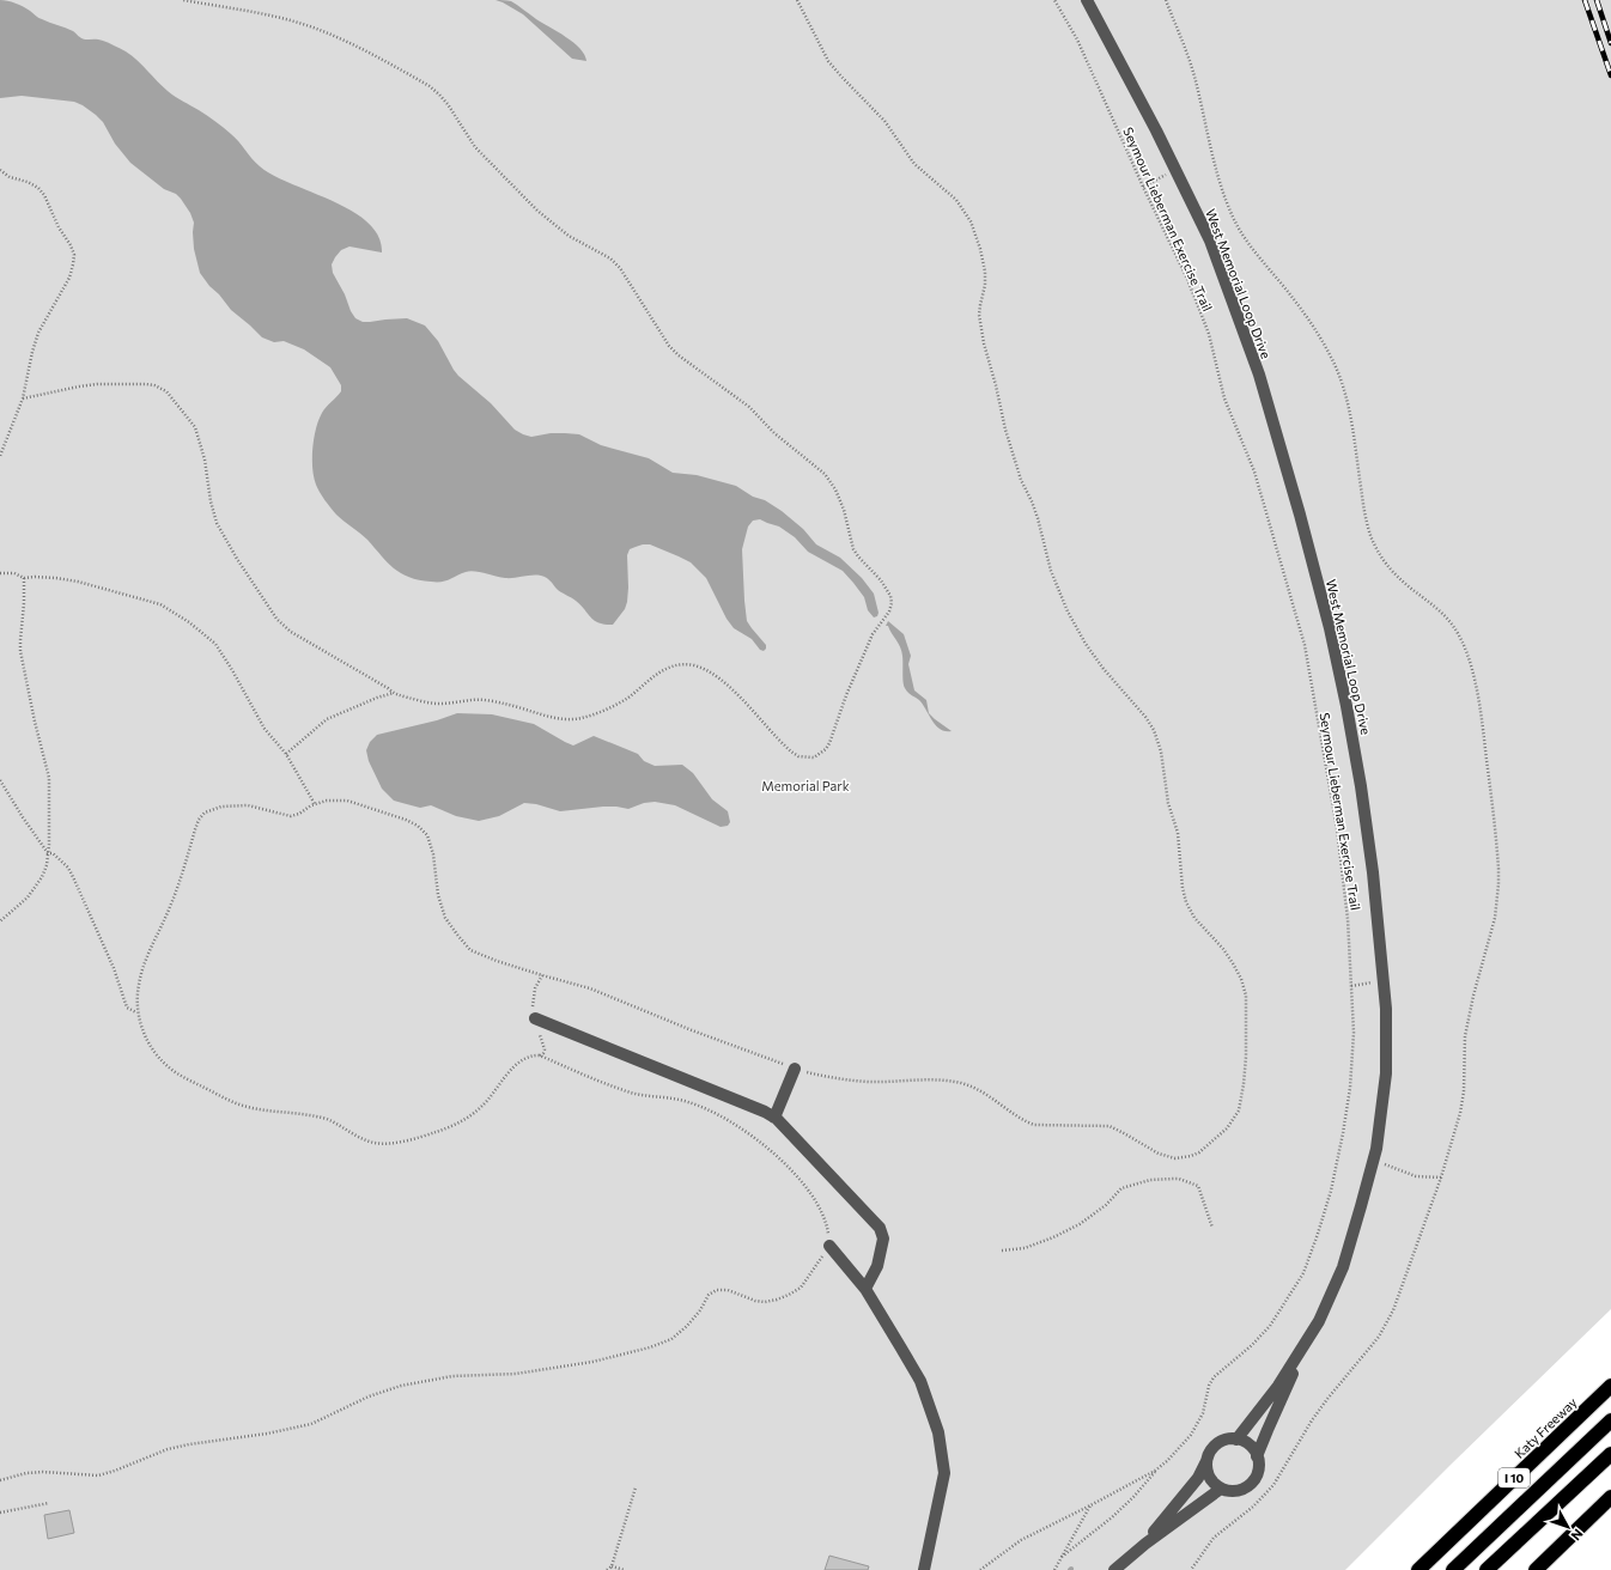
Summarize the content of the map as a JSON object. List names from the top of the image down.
{
  "streets": {
    "highway": ["Katy Freeway", "I 10"],
    "street": ["West Memorial Loop Drive"],
    "path": ["Seymour Lieberman Exercise Trail"]
  },
  "parks": ["Memorial Park"],
  "north": "bottom right"
}
